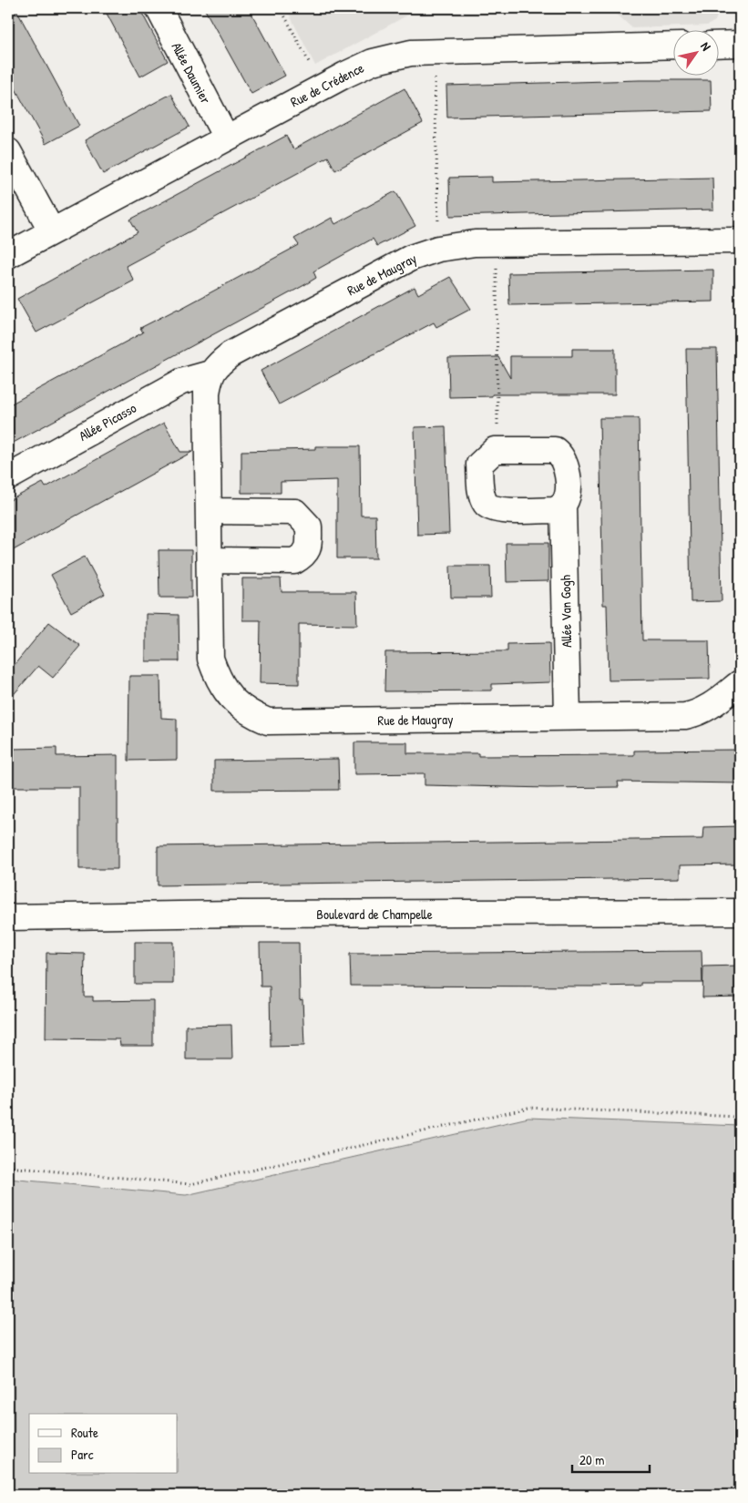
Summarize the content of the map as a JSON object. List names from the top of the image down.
{
  "streets": {
    "street": [
      "Allée Daumier",
      "Rue de Crédence",
      "Rue de Maugray",
      "Allée Picasso",
      "Allée Van Gogh",
      "Boulevard de Champelle"
    ]
  },
  "crossings": [
    ["Allée Daumier", "Rue de Crédence"],
    ["Rue de Maugray", "Allée Picasso"],
    ["Rue de Maugray", "Allée Van Gogh"]
  ],
  "legend": ["Route", "Parc"],
  "scale_bar": "20 m",
  "north": "top right"
}
